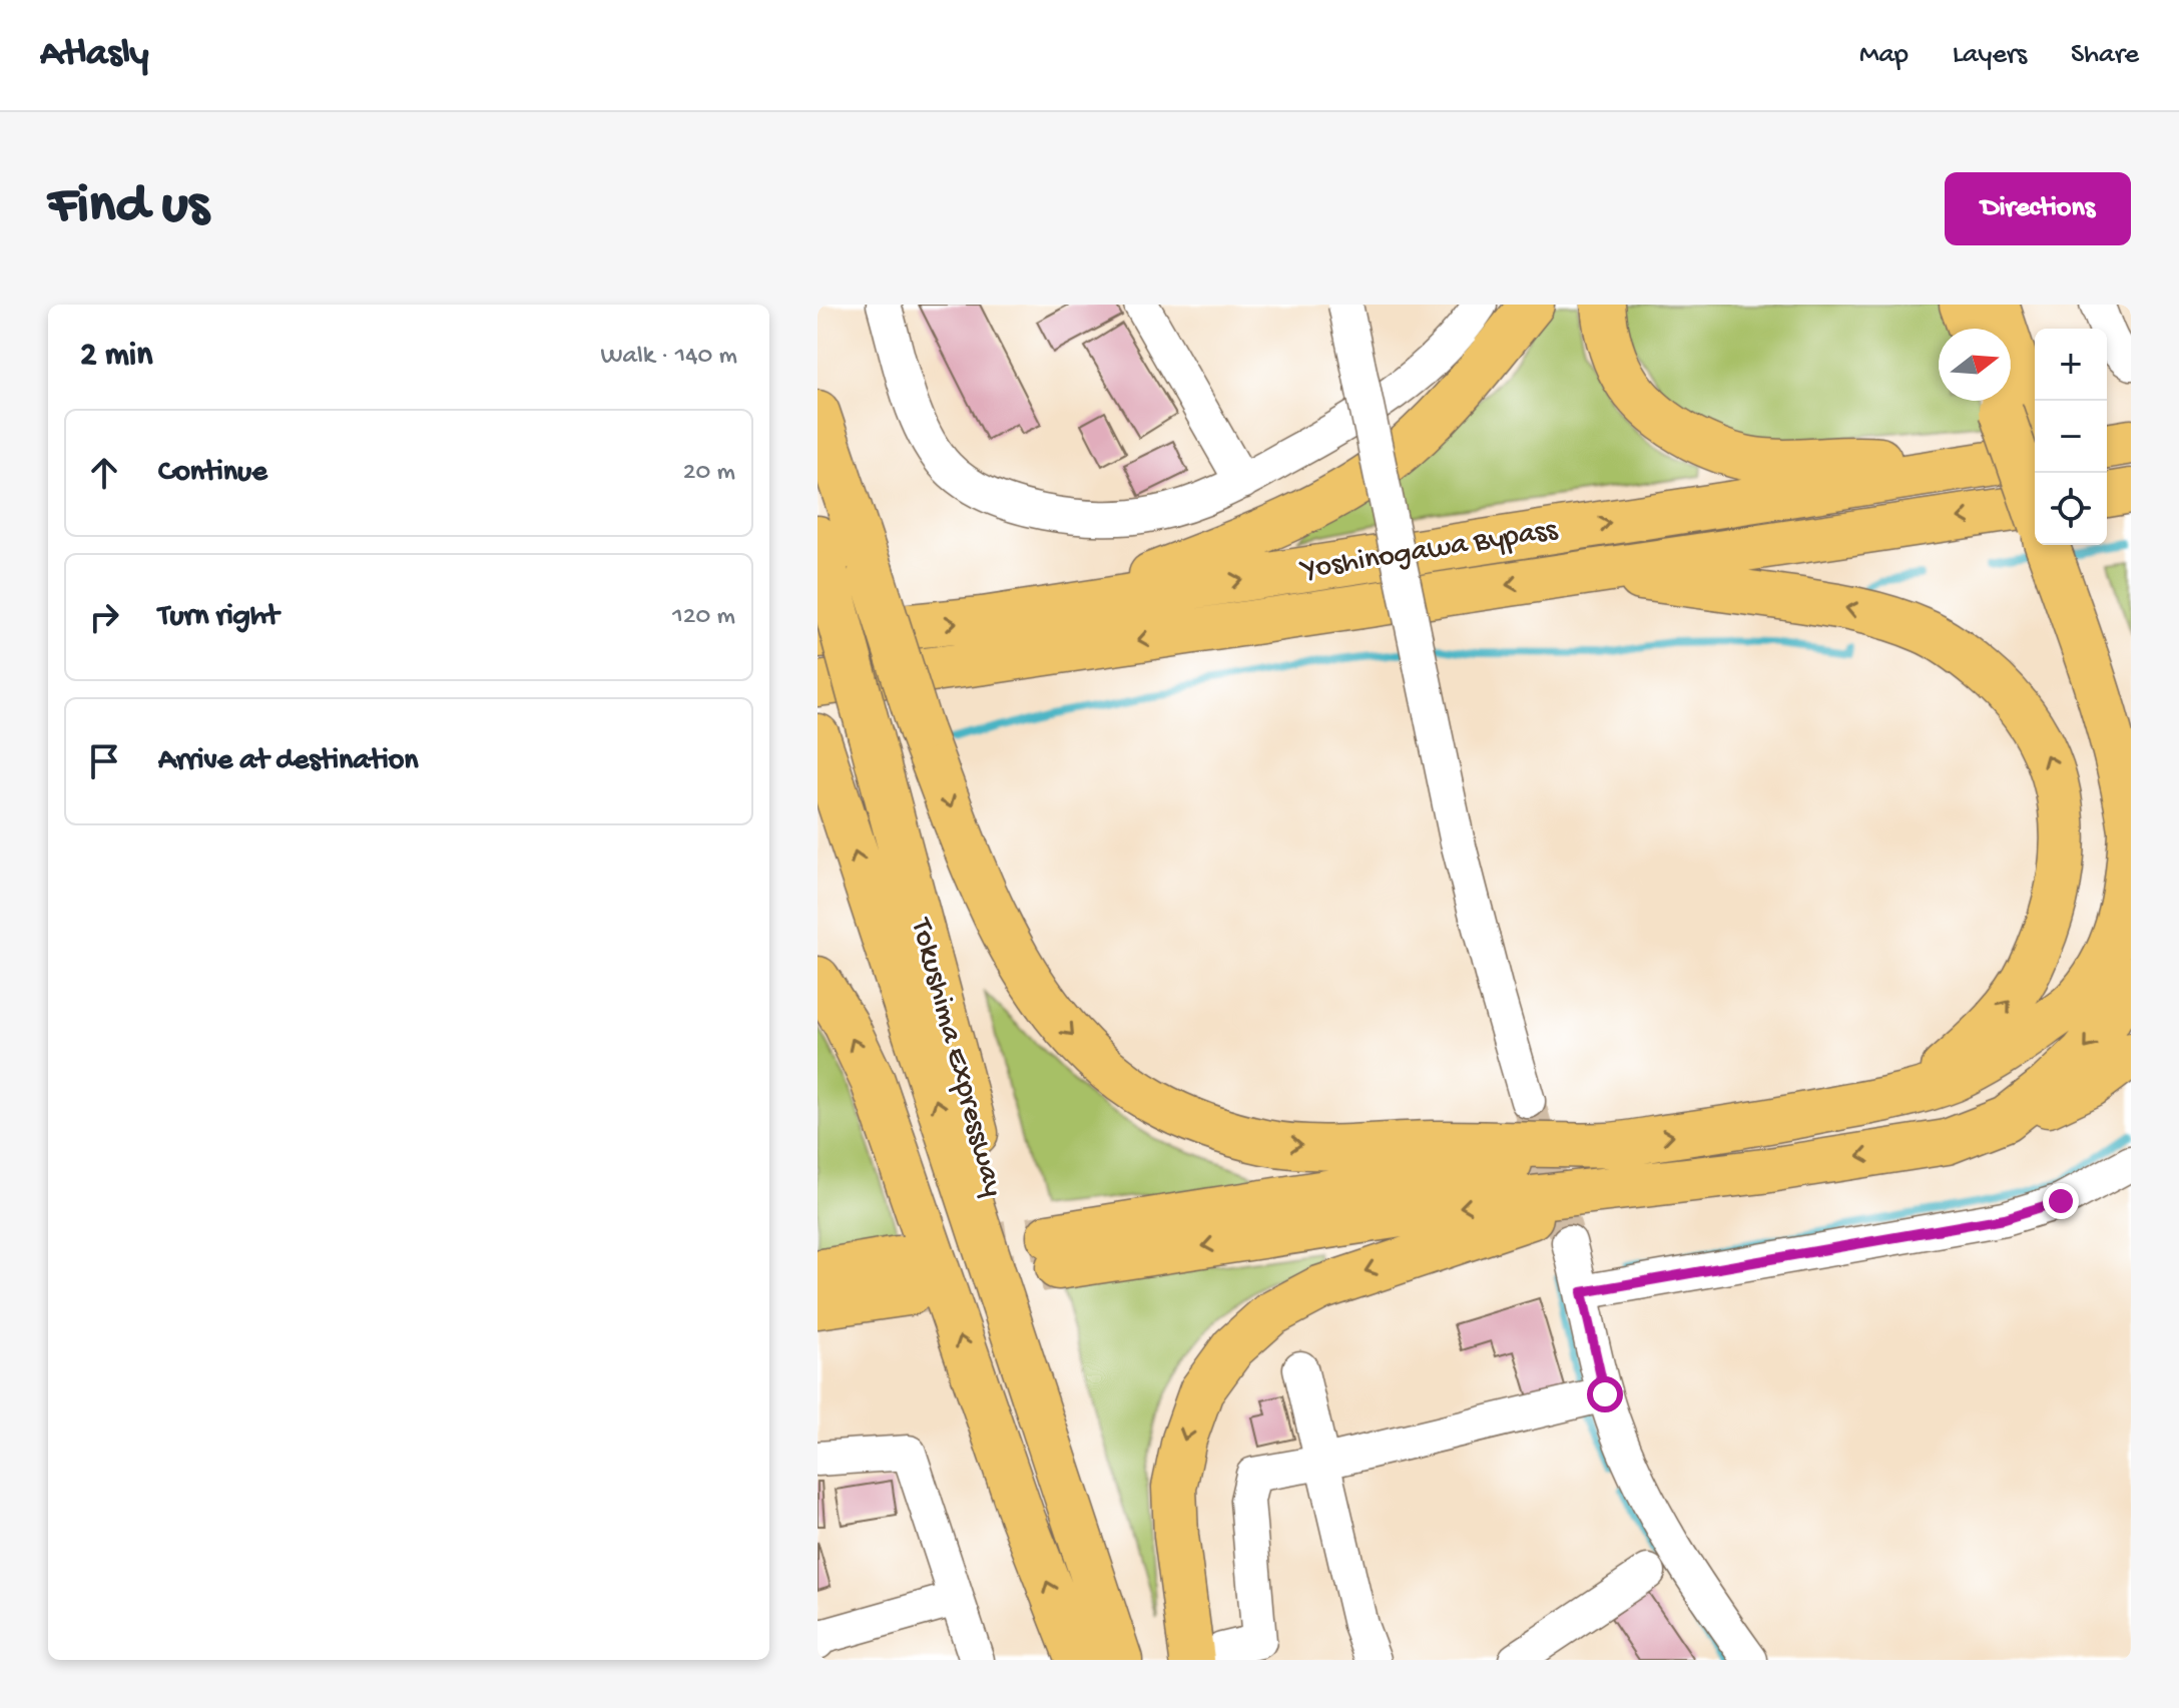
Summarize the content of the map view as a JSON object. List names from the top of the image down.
{
  "streets": {
    "highway": ["Yoshinogawa Bypass", "Tokushima Expressway"]
  },
  "north": "right",
  "page": {
    "header": "Atlasly",
    "nav": ["Map", "Layers", "Share"],
    "buttons": "Directions",
    "title": "Find us",
    "heading": ["2 min", "Walk · 140 m"],
    "map_buttons": ["+", "−"],
    "list": [
      ["Continue", "20 m"],
      ["Turn right", "120 m"],
      "Arrive at destination"
    ]
  }
}
